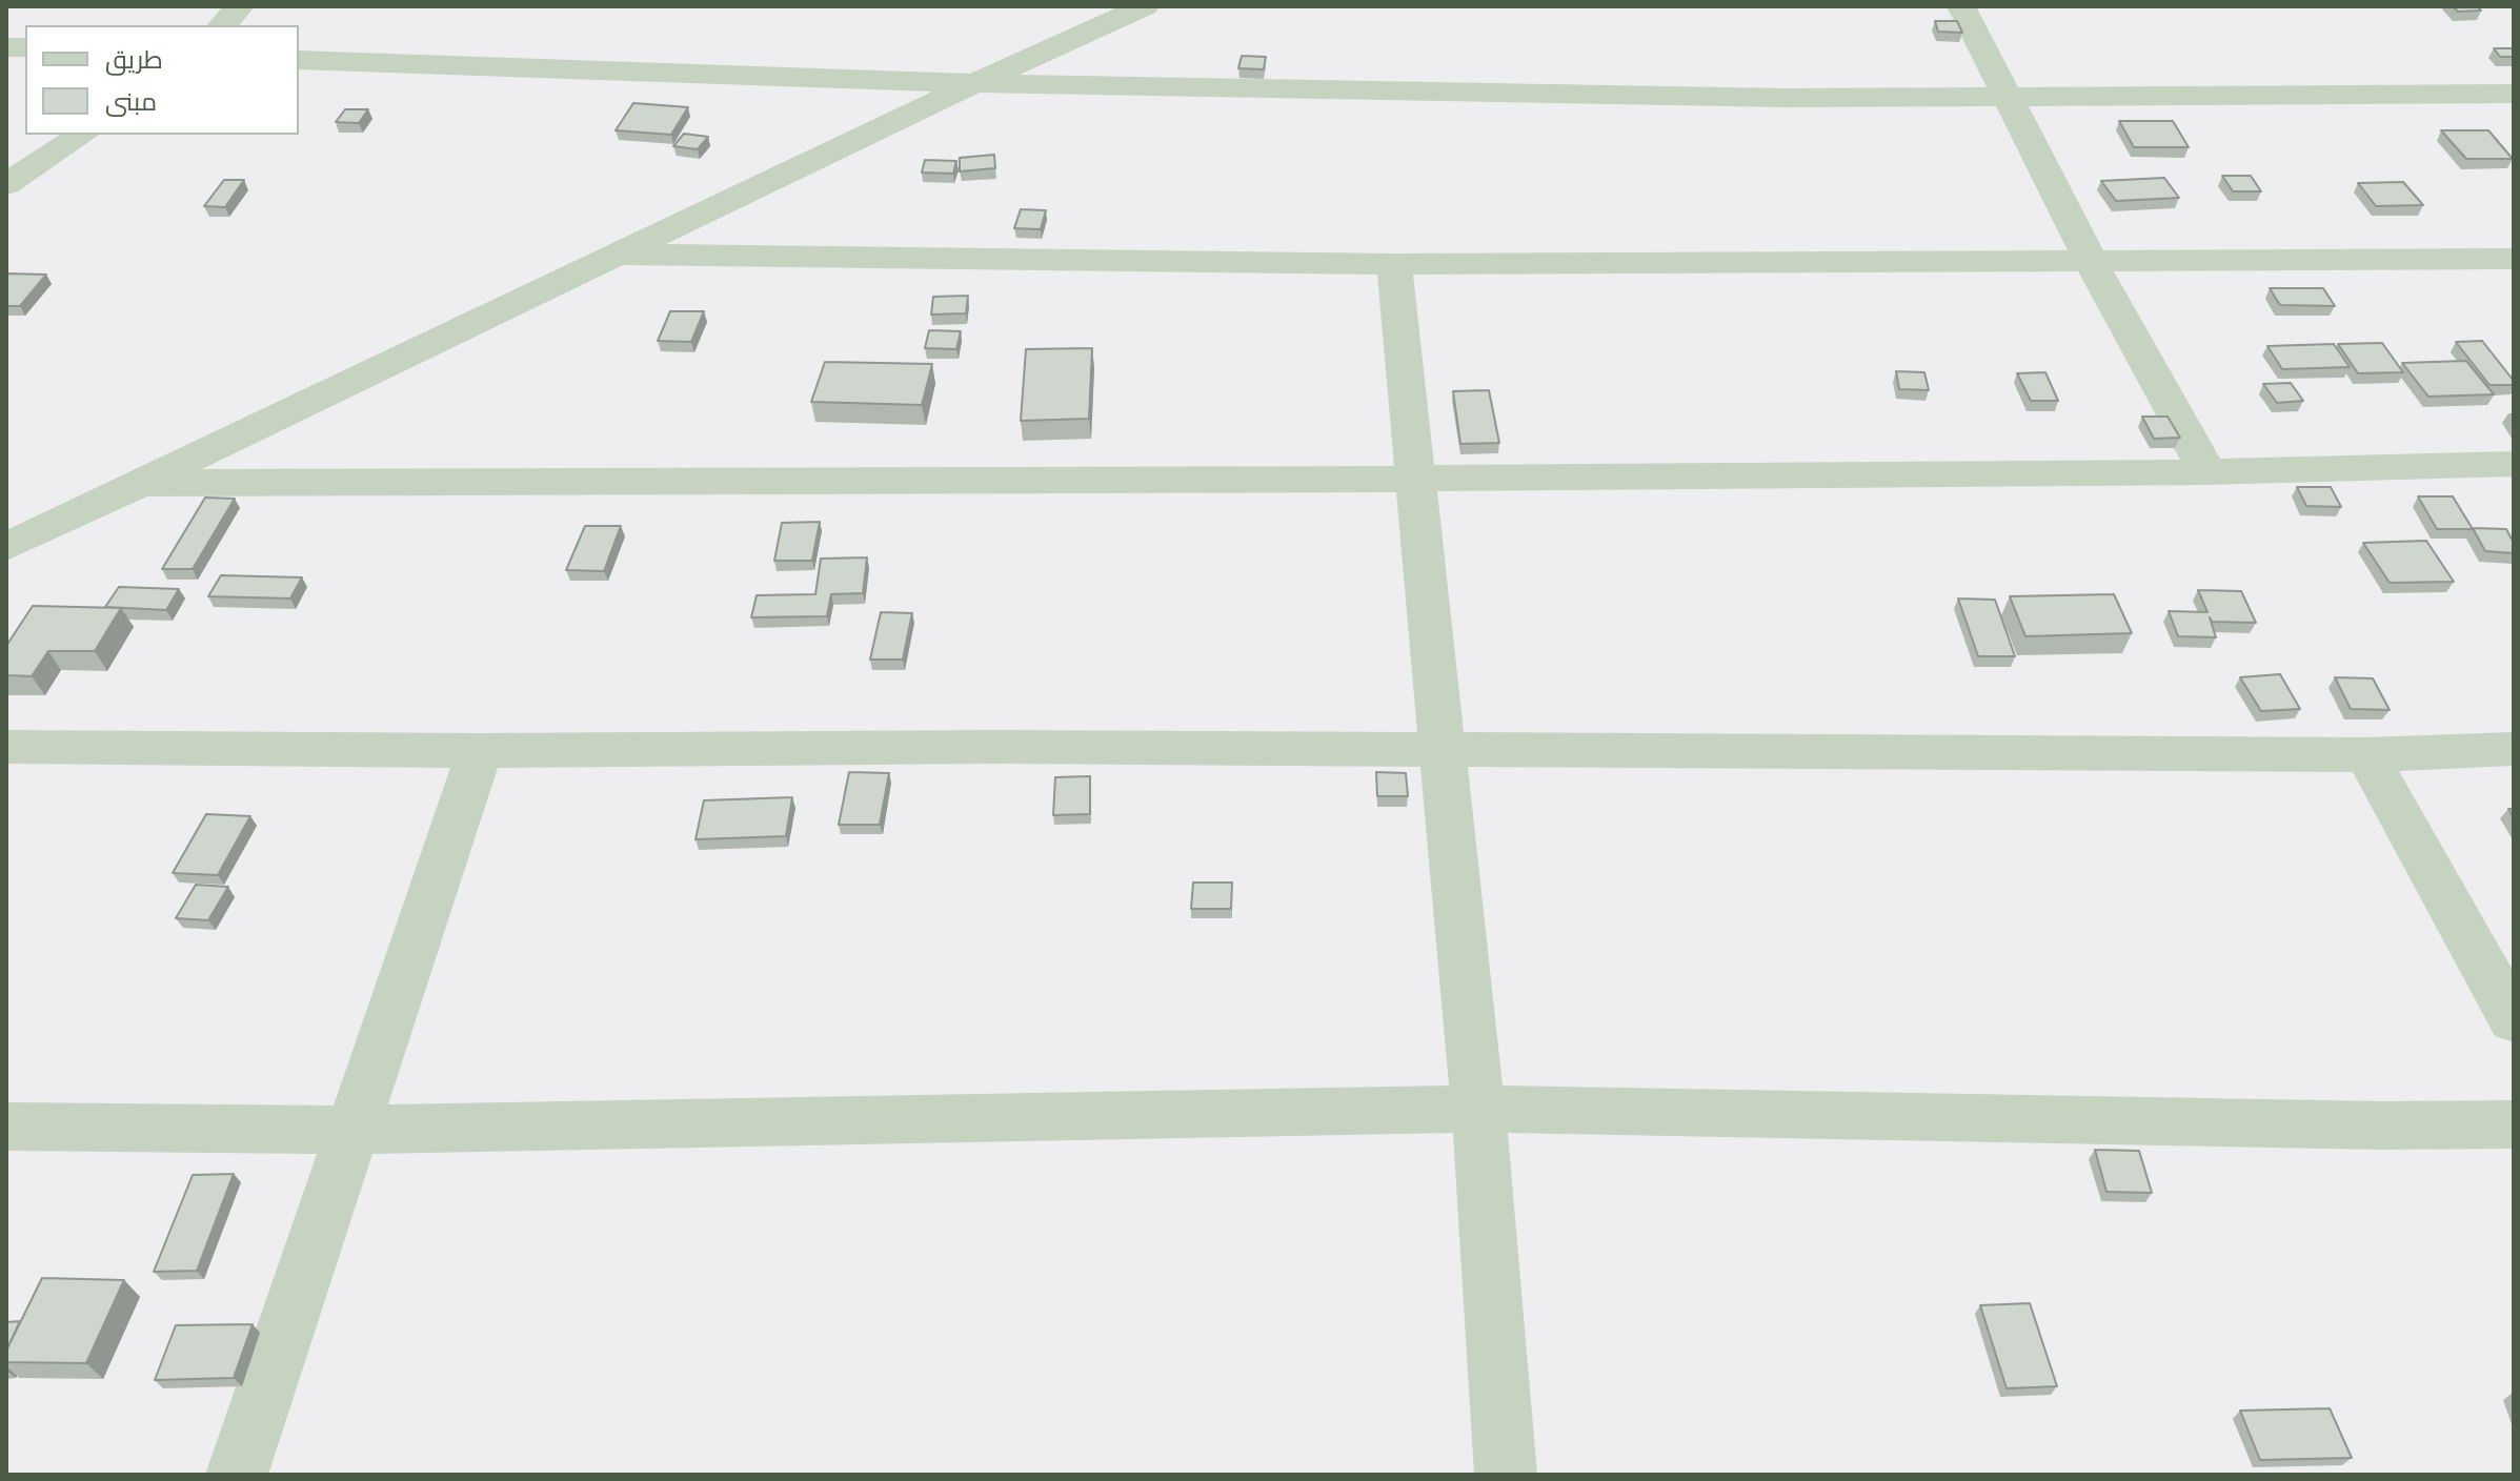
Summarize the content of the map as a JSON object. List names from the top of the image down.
{
  "legend": ["طريق", "مبنى"]
}
